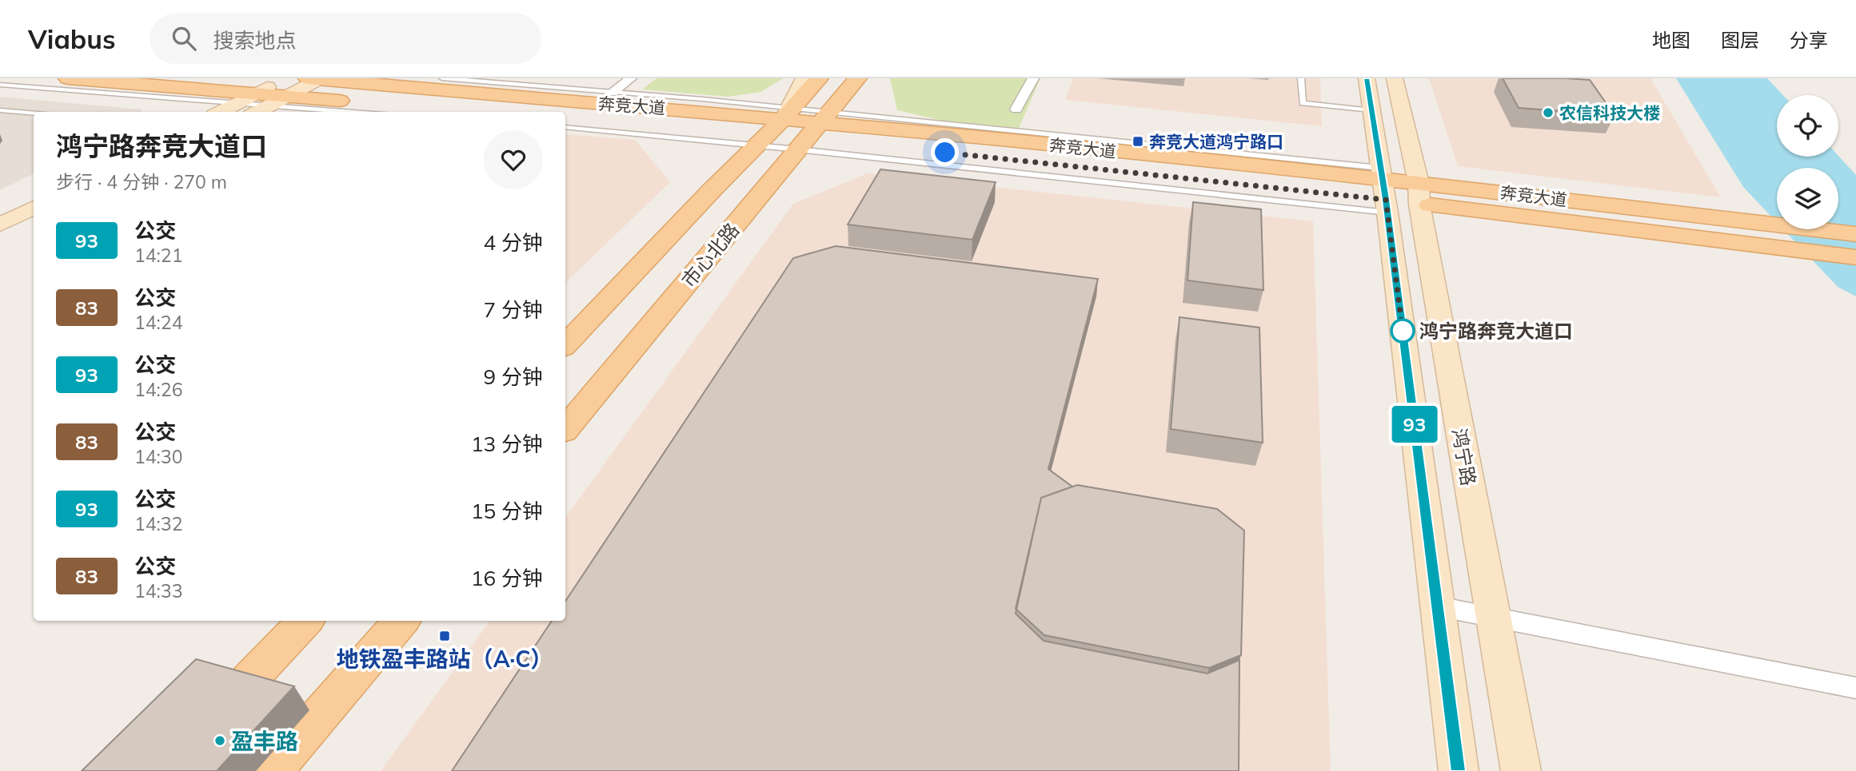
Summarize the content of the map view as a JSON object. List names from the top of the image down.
{
  "streets": {
    "main road": ["奔竞大道", "市心北路", "鸿宁路"]
  },
  "crossings": [
    ["奔竞大道", "市心北路"],
    ["奔竞大道", "鸿宁路"]
  ],
  "places": {
    "other": ["农信科技大楼", "鸿宁路奔竞大道口", "盈丰路"],
    "transit": ["奔竞大道鸿宁路口", "地铁盈丰路站（A·C）"]
  },
  "lines": ["bus line 93"],
  "page": {
    "header": "Viabus",
    "search": "搜索地点",
    "nav": ["地图", "图层", "分享"],
    "on_map": "93",
    "heading": ["鸿宁路奔竞大道口", "步行 · 4 分钟 · 270 m"],
    "list": [
      {
        "mark": "93",
        "name": "公交",
        "note": "14:21",
        "value": "4 分钟"
      },
      {
        "mark": "83",
        "name": "公交",
        "note": "14:24",
        "value": "7 分钟"
      },
      {
        "mark": "93",
        "name": "公交",
        "note": "14:26",
        "value": "9 分钟"
      },
      {
        "mark": "83",
        "name": "公交",
        "note": "14:30",
        "value": "13 分钟"
      },
      {
        "mark": "93",
        "name": "公交",
        "note": "14:32",
        "value": "15 分钟"
      },
      {
        "mark": "83",
        "name": "公交",
        "note": "14:33",
        "value": "16 分钟"
      }
    ]
  }
}
